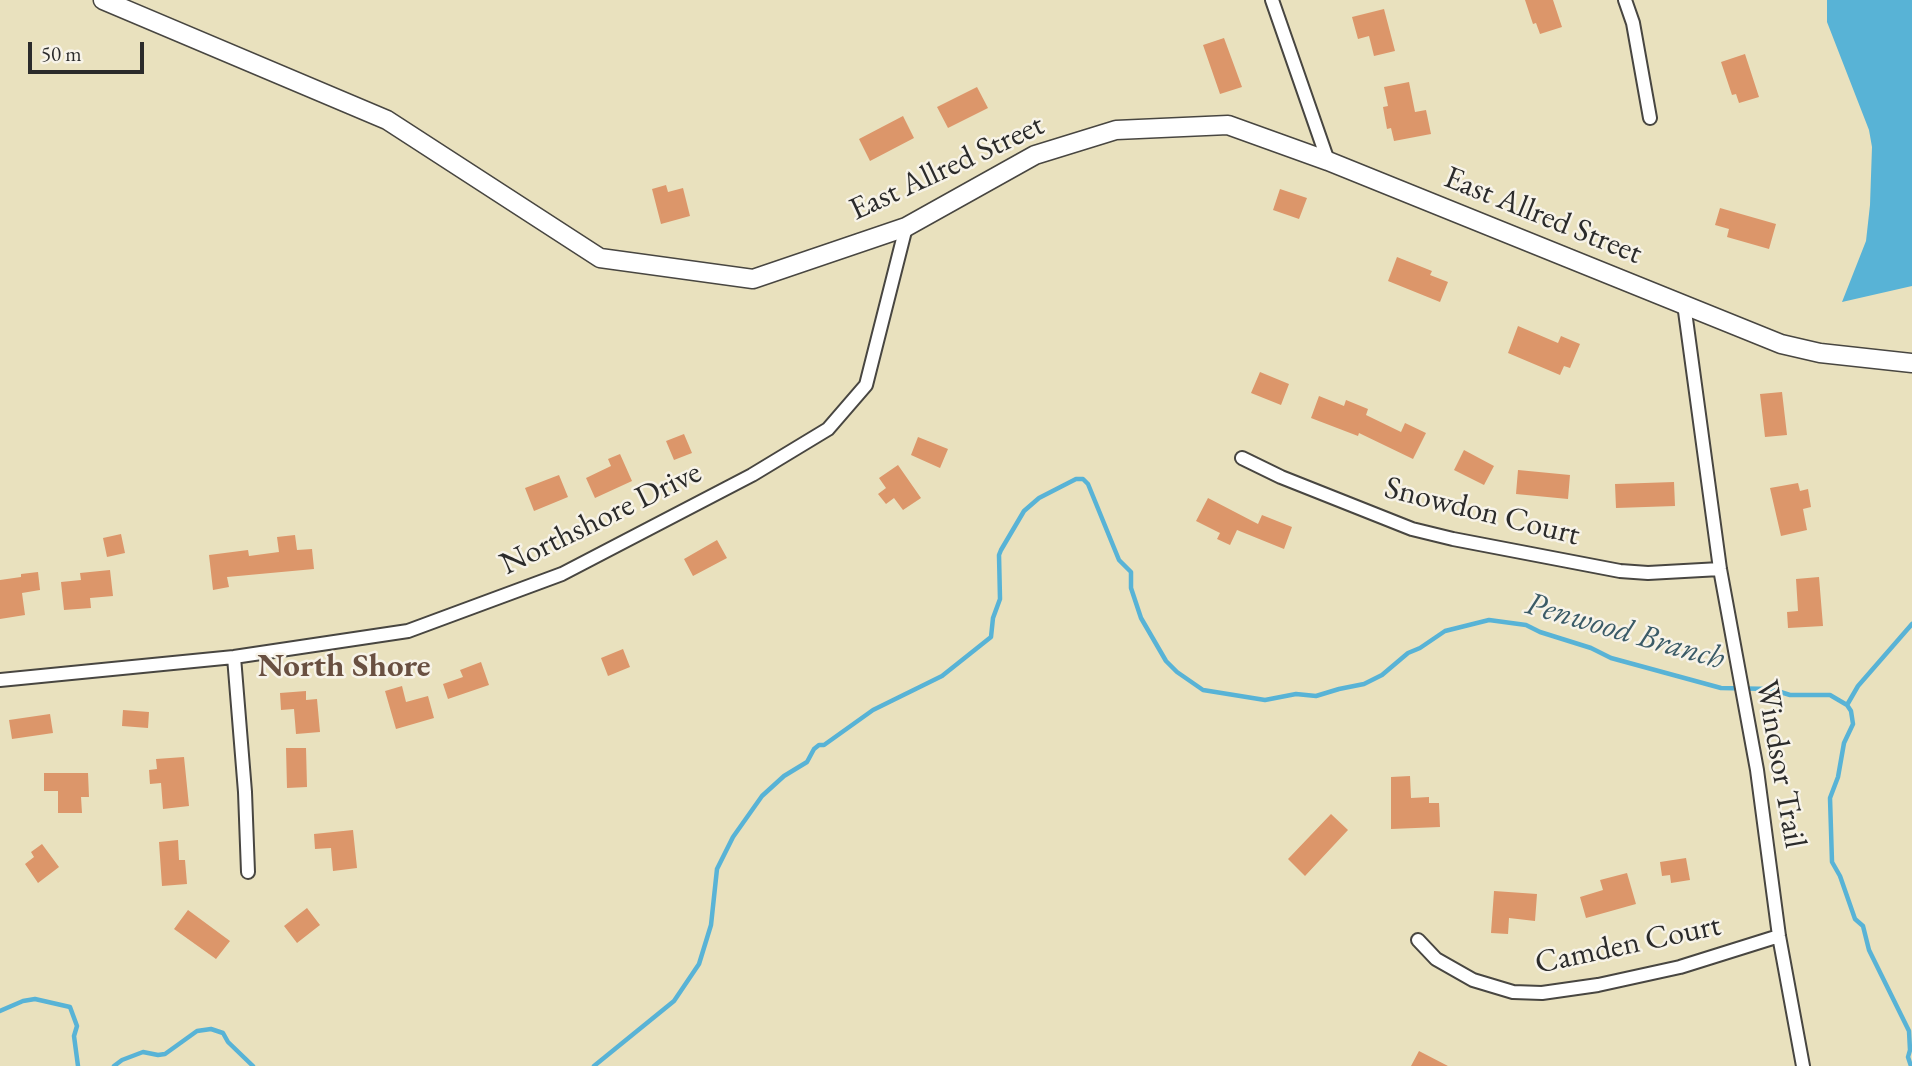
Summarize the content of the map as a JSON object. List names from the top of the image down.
{
  "streets": {
    "street": [
      "East Allred Street",
      "Snowdon Court",
      "Northshore Drive",
      "Windsor Trail",
      "Camden Court"
    ]
  },
  "crossings": [
    ["East Allred Street", "Northshore Drive"],
    ["East Allred Street", "Windsor Trail"],
    ["Snowdon Court", "Windsor Trail"],
    ["Windsor Trail", "Camden Court"]
  ],
  "districts": ["North Shore"],
  "water": ["Penwood Branch"],
  "scale_bar": "50 m"
}
